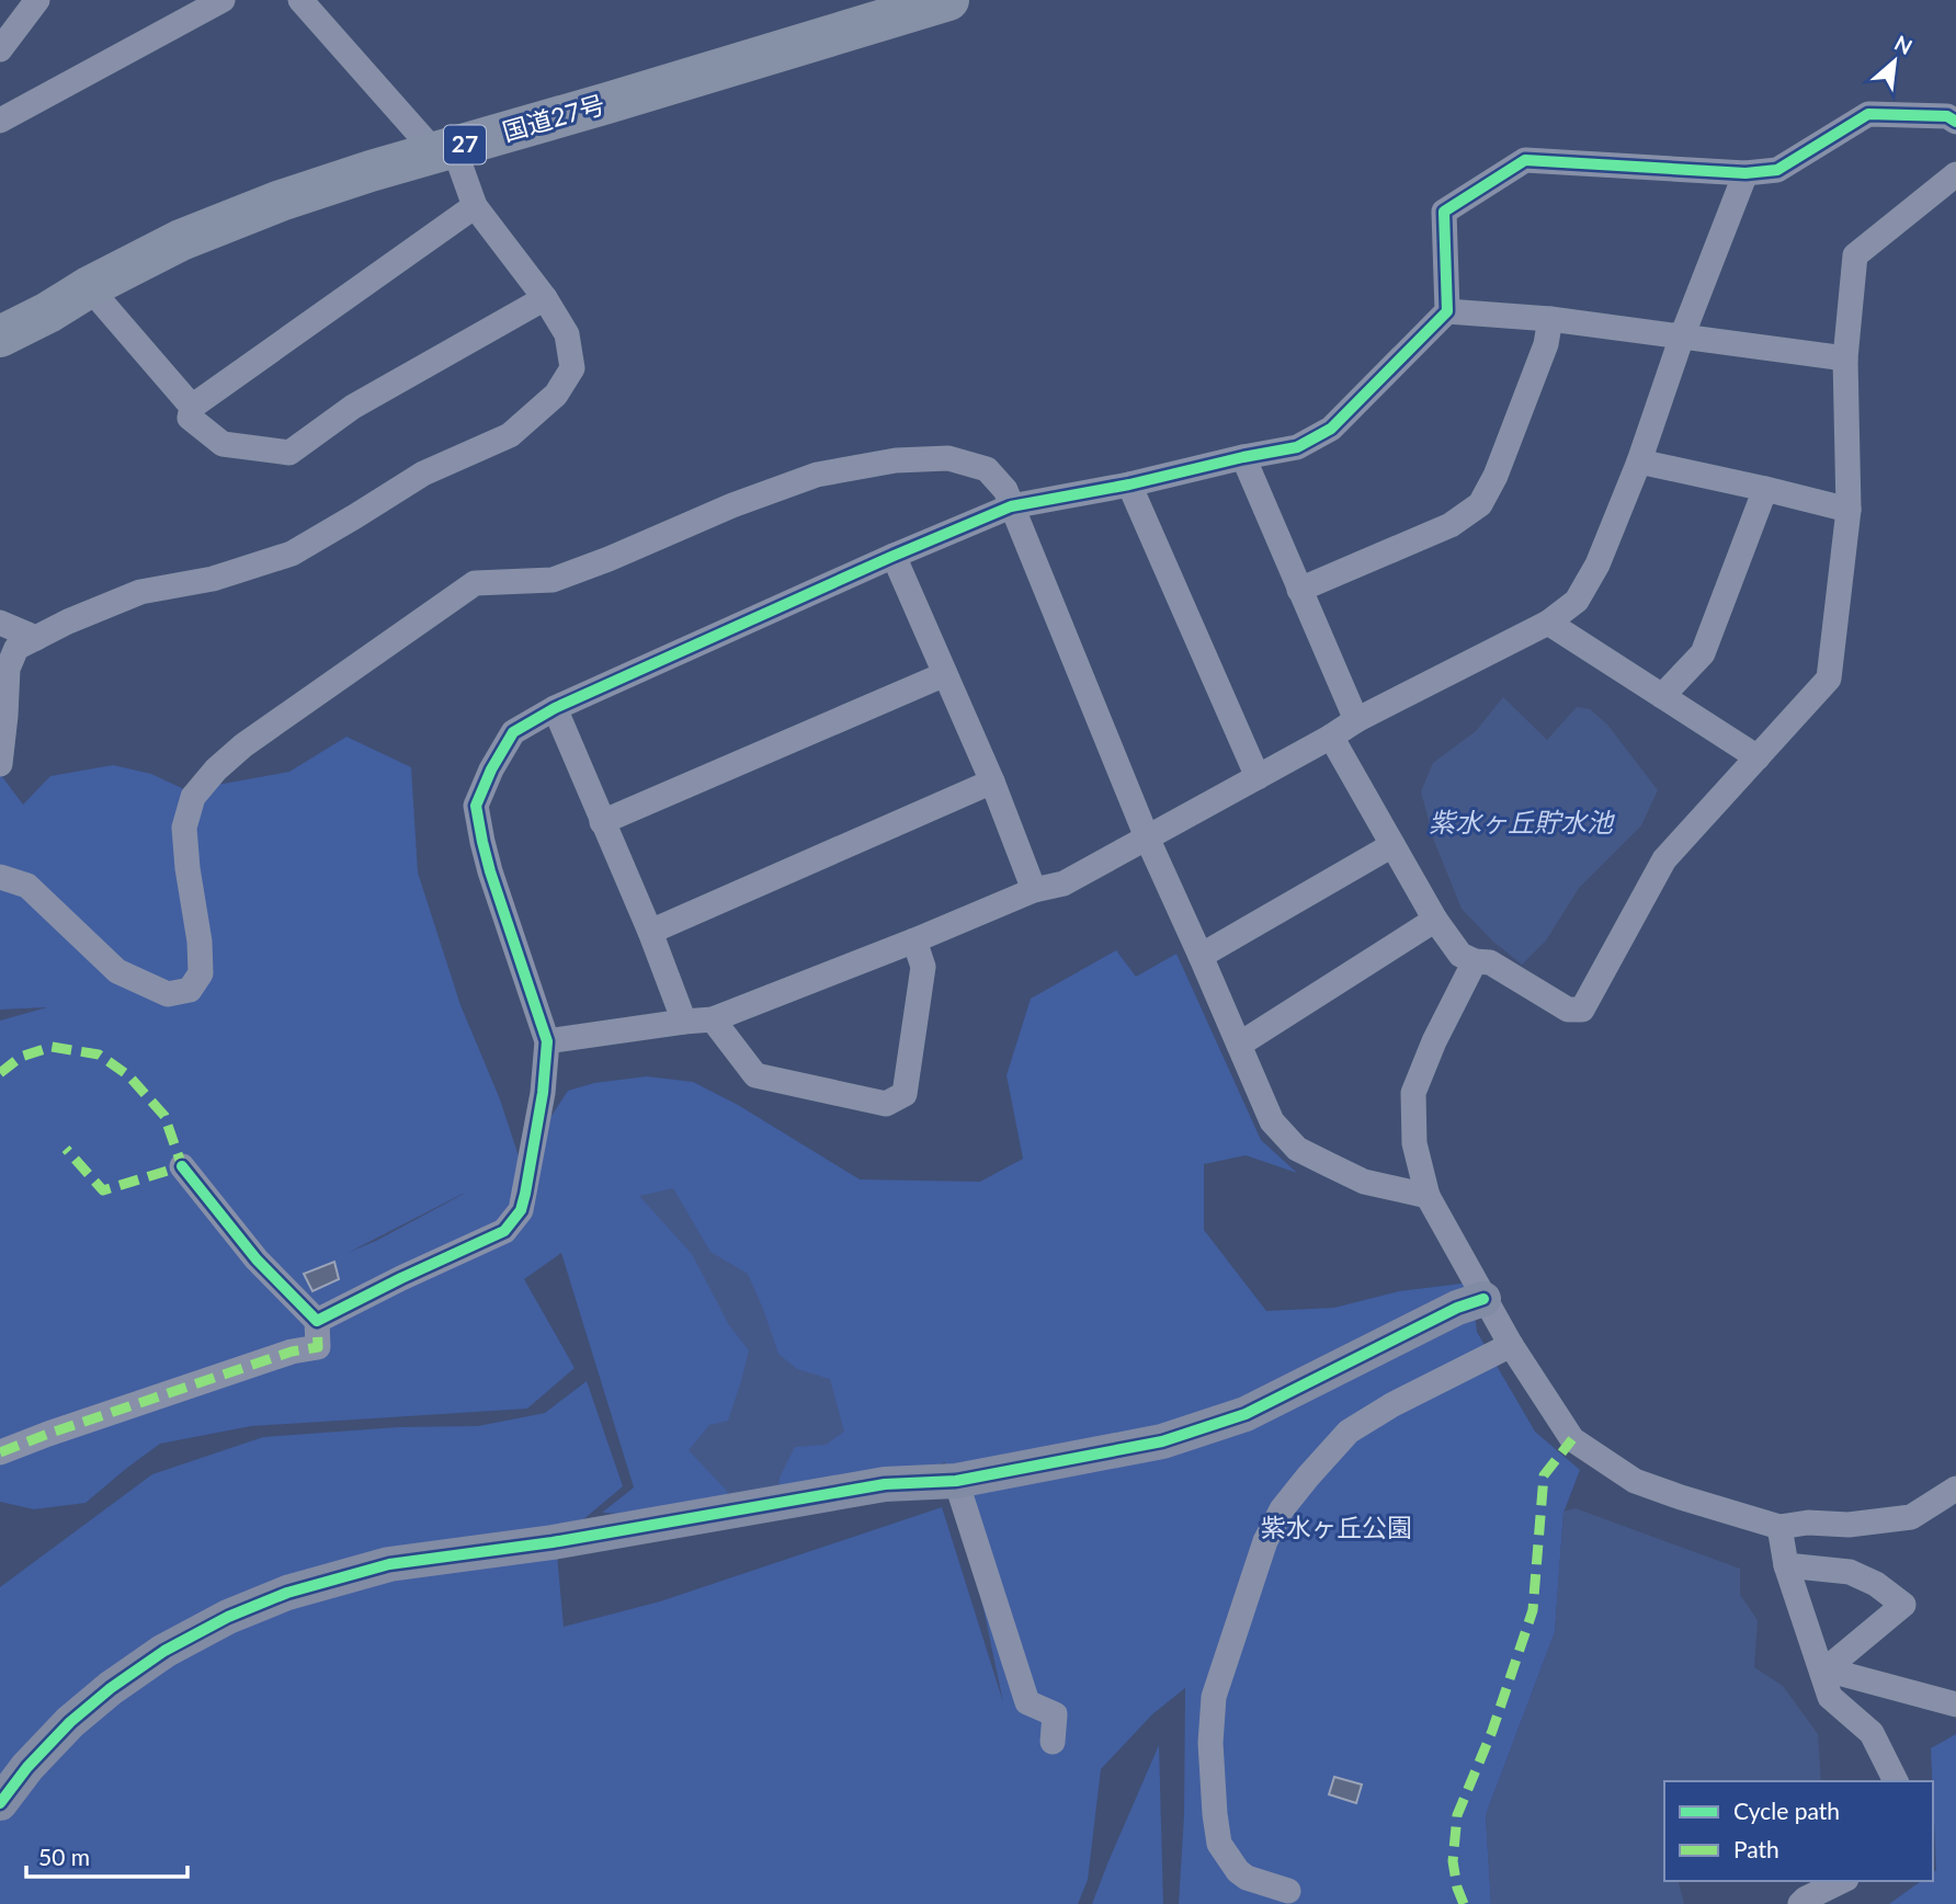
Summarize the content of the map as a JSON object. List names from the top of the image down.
{
  "streets": {
    "highway": ["国道27号", "27"]
  },
  "water": ["紫水ヶ丘貯水池"],
  "parks": ["紫水ヶ丘公園"],
  "legend": ["Cycle path", "Path"],
  "scale_bar": "50 m",
  "north": "top right"
}
